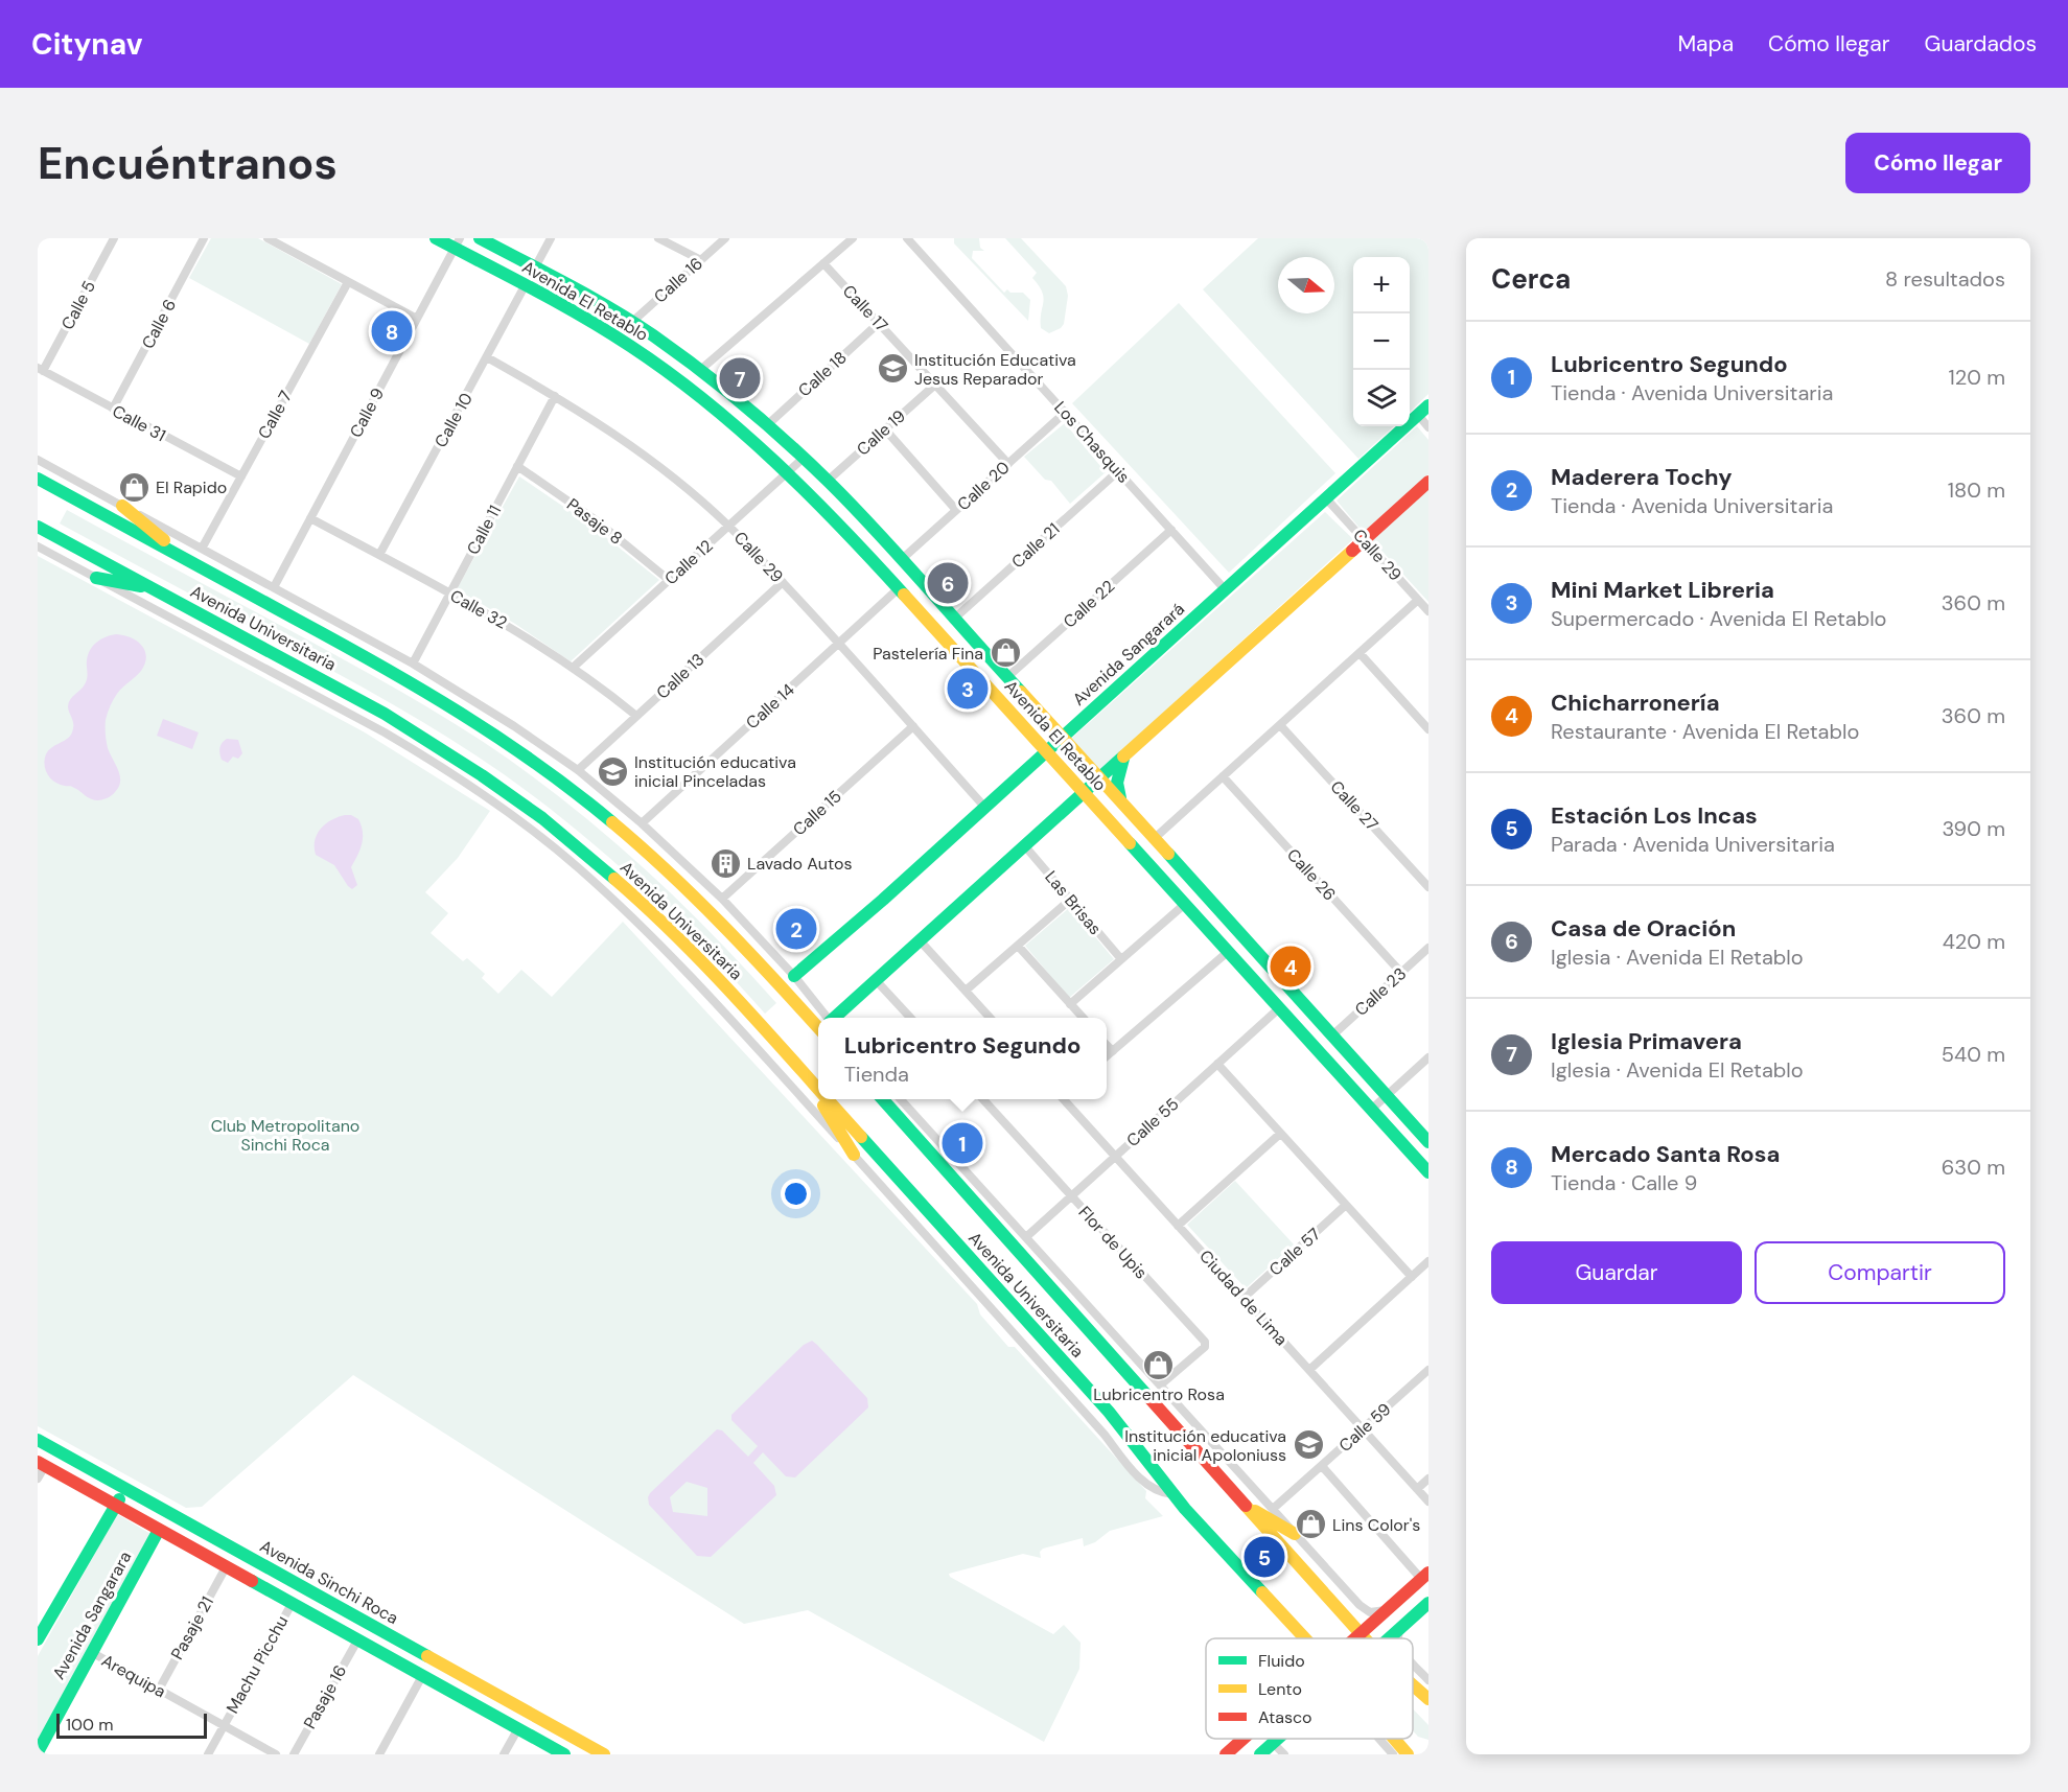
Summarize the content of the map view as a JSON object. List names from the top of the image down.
{
  "streets": {
    "main road": [
      "Avenida El Retablo",
      "Avenida Universitaria",
      "Avenida Sangarará",
      "Avenida Sinchi Roca",
      "Avenida Sangarara"
    ],
    "street": [
      "Calle 16",
      "Calle 5",
      "Calle 17",
      "Calle 6",
      "Calle 18",
      "Calle 9",
      "Calle 7",
      "Calle 10",
      "Calle 31",
      "Calle 19",
      "Los Chasquis",
      "Calle 20",
      "Pasaje 8",
      "Calle 11",
      "Calle 21",
      "Calle 29",
      "Calle 12",
      "Calle 22",
      "Calle 32",
      "Calle 13",
      "Calle 14",
      "Calle 27",
      "Calle 15",
      "Calle 26",
      "Las Brisas",
      "Calle 23",
      "Calle 55",
      "Flor de Upis",
      "Calle 57",
      "Ciudad de Lima",
      "Calle 59",
      "Pasaje 21",
      "Machu Picchu",
      "Arequipa",
      "Pasaje 16"
    ]
  },
  "crossings": [
    ["Calle 16", "Avenida El Retablo"],
    ["Avenida El Retablo", "Calle 18"],
    ["Avenida El Retablo", "Calle 9"],
    ["Avenida El Retablo", "Calle 10"],
    ["Avenida El Retablo", "Calle 19"],
    ["Avenida El Retablo", "Calle 20"],
    ["Avenida El Retablo", "Calle 21"],
    ["Avenida El Retablo", "Calle 12"],
    ["Avenida El Retablo", "Calle 22"],
    ["Avenida El Retablo", "Avenida Sangarará"],
    ["Avenida El Retablo", "Calle 14"],
    ["Avenida El Retablo", "Calle 23"],
    ["Avenida El Retablo", "Calle 55"],
    ["Calle 5", "Calle 31"],
    ["Calle 17", "Calle 18"],
    ["Calle 17", "Calle 19"],
    ["Calle 17", "Calle 20"],
    ["Calle 6", "Calle 31"],
    ["Calle 9", "Calle 32"],
    ["Calle 7", "Calle 31"],
    ["Calle 10", "Calle 29"],
    ["Calle 10", "Calle 32"],
    ["Los Chasquis", "Calle 20"],
    ["Los Chasquis", "Calle 21"],
    ["Los Chasquis", "Calle 22"],
    ["Los Chasquis", "Avenida Sangarará"],
    ["Pasaje 8", "Calle 11"],
    ["Pasaje 8", "Calle 12"],
    ["Calle 11", "Calle 29"],
    ["Calle 11", "Calle 32"],
    ["Calle 29", "Calle 12"],
    ["Calle 29", "Avenida Sangarará"],
    ["Calle 29", "Calle 13"],
    ["Calle 29", "Calle 14"],
    ["Calle 29", "Calle 15"],
    ["Calle 12", "Calle 32"],
    ["Calle 32", "Calle 13"],
    ["Calle 26", "Calle 23"],
    ["Calle 55", "Flor de Upis"],
    ["Calle 55", "Ciudad de Lima"],
    ["Calle 57", "Ciudad de Lima"],
    ["Ciudad de Lima", "Calle 59"],
    ["Avenida Sinchi Roca", "Avenida Sangarara"],
    ["Avenida Sangarara", "Arequipa"],
    ["Pasaje 21", "Arequipa"],
    ["Machu Picchu", "Arequipa"]
  ],
  "parks": ["Club Metropolitano Sinchi Roca"],
  "places": {
    "school or university": ["Institución Educativa Jesus Reparador", "Institución educativa inicial Pinceladas", "Institución educativa inicial Apoloniuss"],
    "shop": [
      "El Rapido",
      "Pastelería Fina",
      "Lubricentro Rosa",
      "Lins Color's"
    ],
    "building": ["Lavado Autos"]
  },
  "legend": ["Fluido", "Lento", "Atasco"],
  "scale_bar": "100 m",
  "north": "right",
  "page": {
    "header": "Citynav",
    "nav": ["Mapa", "Cómo llegar", "Guardados"],
    "buttons": [
      "Cómo llegar",
      ["Guardar", "Compartir"]
    ],
    "title": "Encuéntranos",
    "heading": ["Cerca", "8 resultados"],
    "map_buttons": ["+", "−"],
    "pins": [
      "8",
      "7",
      "6",
      "3",
      "2",
      "4",
      "1",
      "5"
    ],
    "list": [
      {
        "mark": "1",
        "name": "Lubricentro Segundo",
        "note": "Tienda · Avenida Universitaria",
        "value": "120 m"
      },
      {
        "mark": "2",
        "name": "Maderera Tochy",
        "note": "Tienda · Avenida Universitaria",
        "value": "180 m"
      },
      {
        "mark": "3",
        "name": "Mini Market Libreria",
        "note": "Supermercado · Avenida El Retablo",
        "value": "360 m"
      },
      {
        "mark": "4",
        "name": "Chicharronería",
        "note": "Restaurante · Avenida El Retablo",
        "value": "360 m"
      },
      {
        "mark": "5",
        "name": "Estación Los Incas",
        "note": "Parada · Avenida Universitaria",
        "value": "390 m"
      },
      {
        "mark": "6",
        "name": "Casa de Oración",
        "note": "Iglesia · Avenida El Retablo",
        "value": "420 m"
      },
      {
        "mark": "7",
        "name": "Iglesia Primavera",
        "note": "Iglesia · Avenida El Retablo",
        "value": "540 m"
      },
      {
        "mark": "8",
        "name": "Mercado Santa Rosa",
        "note": "Tienda · Calle 9",
        "value": "630 m"
      }
    ],
    "popup": ["Lubricentro Segundo", "Tienda"],
    "scale": "100 m"
  }
}
